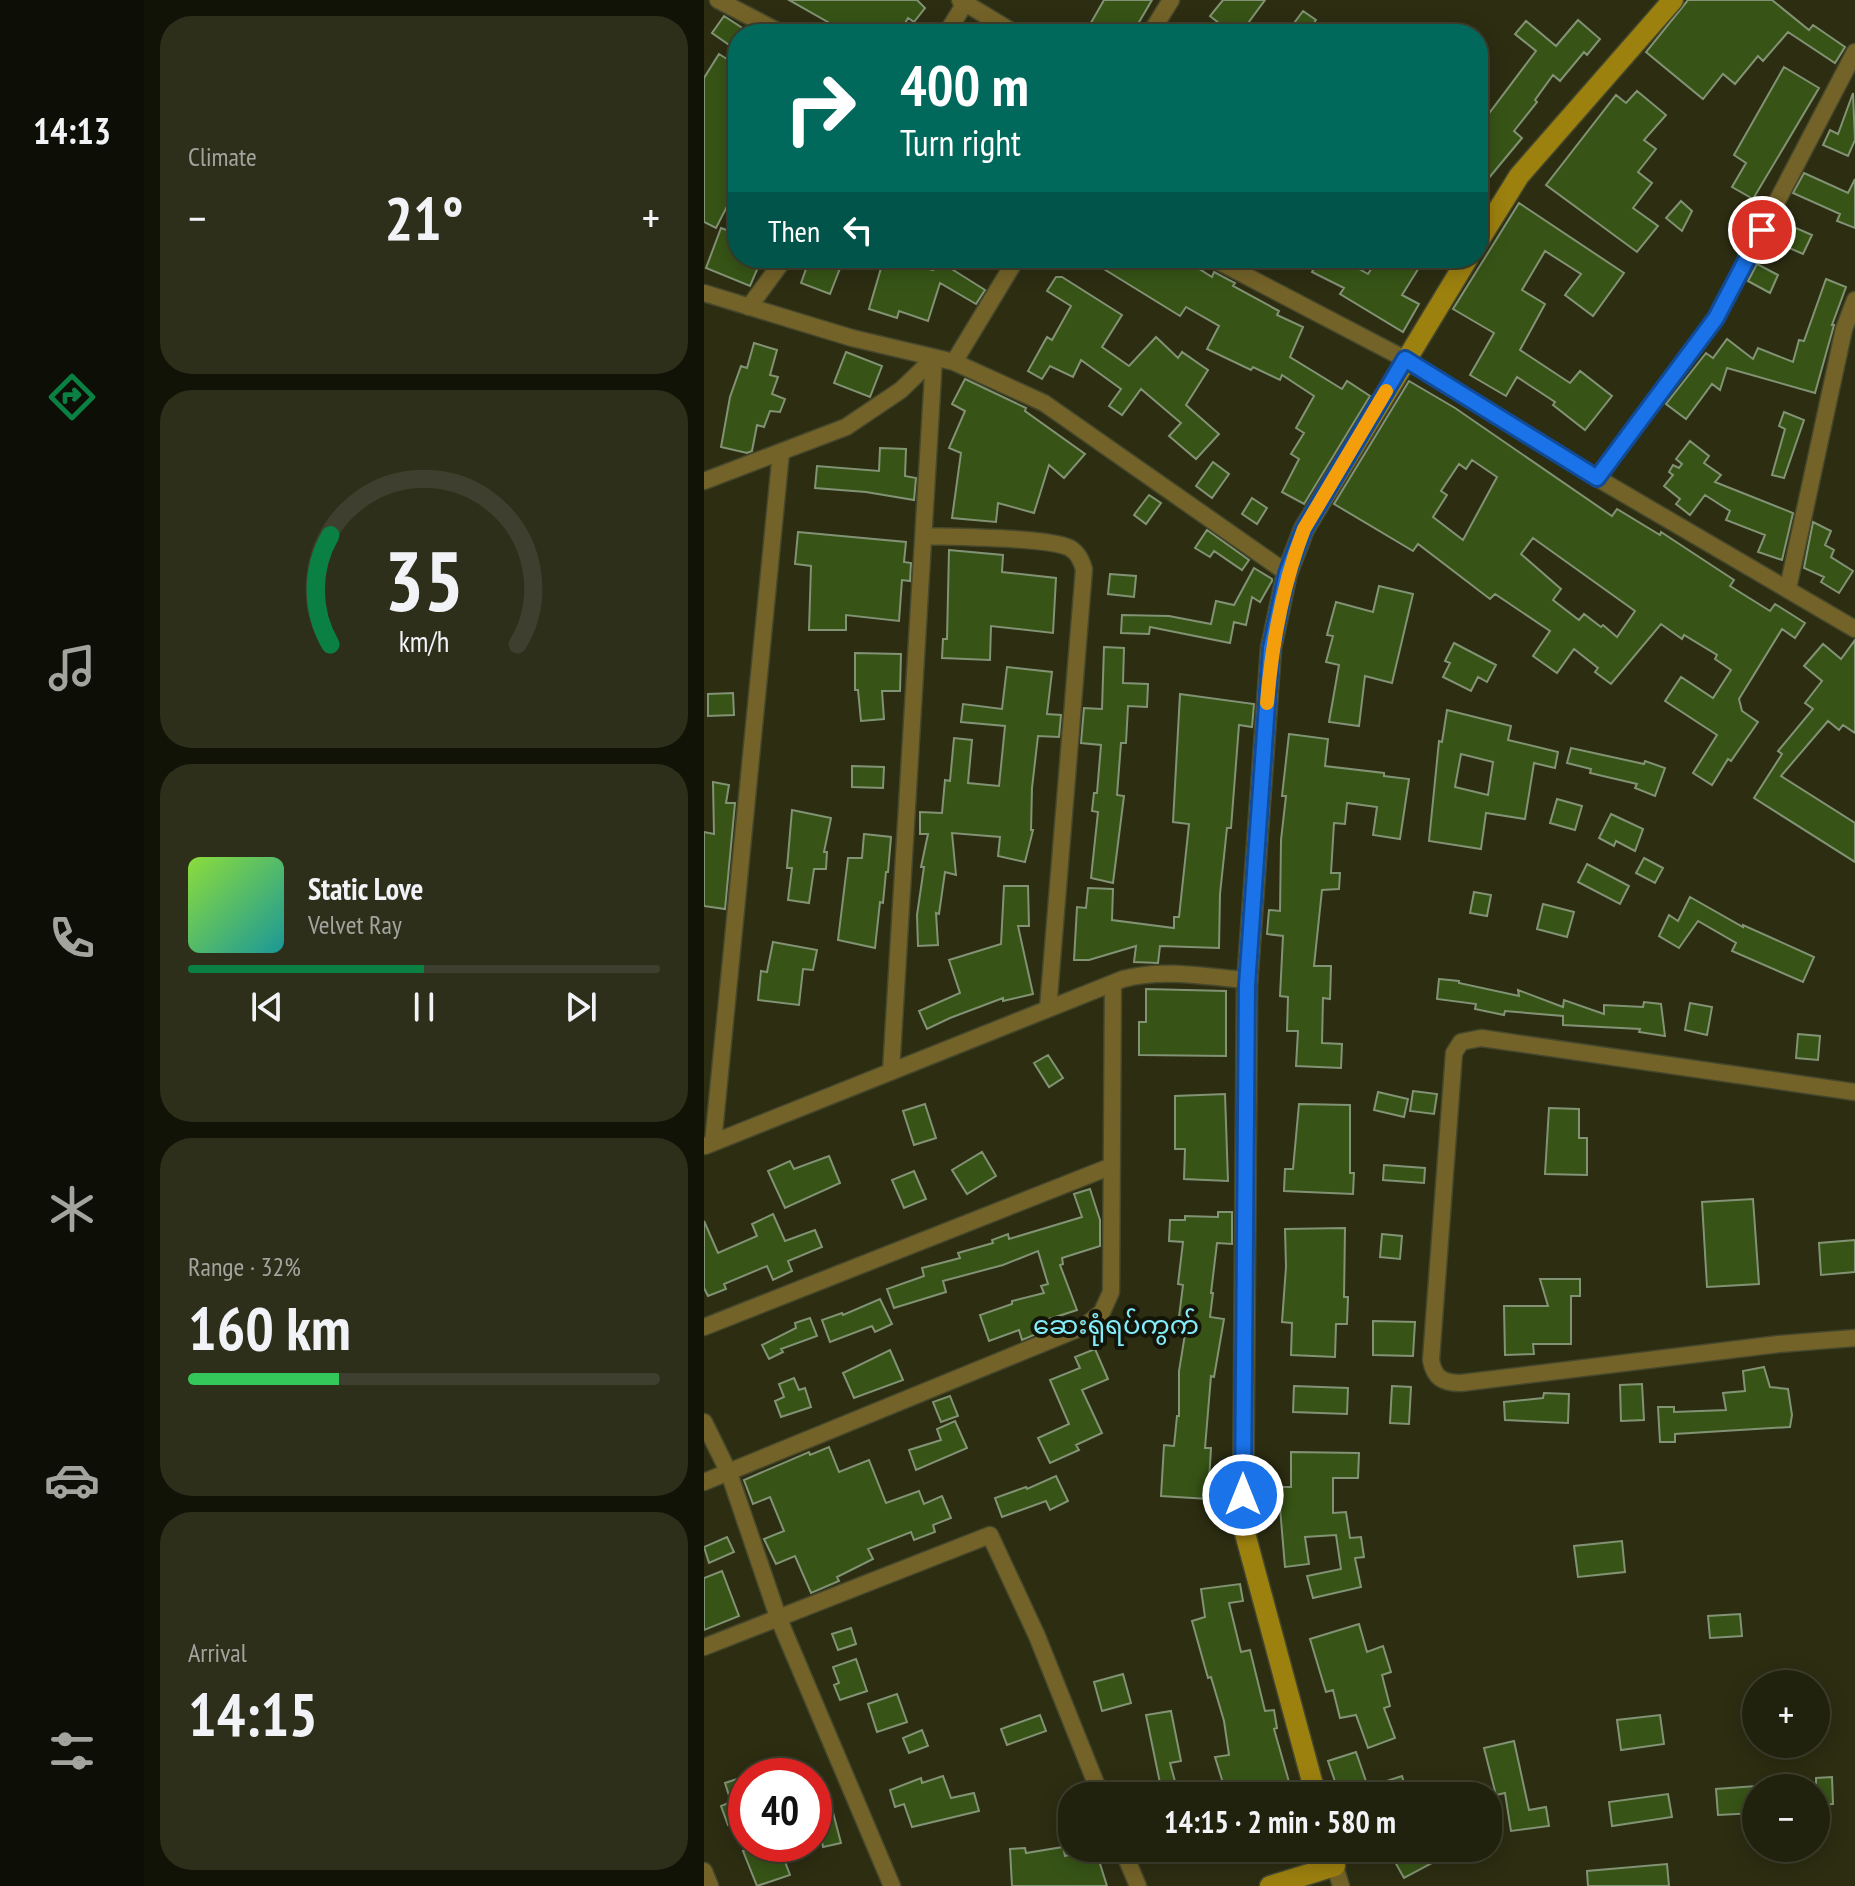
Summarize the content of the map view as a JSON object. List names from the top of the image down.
{
  "districts": ["ဆေးရုံရပ်ကွက်"],
  "page": {
    "tabs": "14:13",
    "tile": [
      "Climate",
      ["Range · 32%", "160 km"],
      ["Arrival", "14:15"]
    ],
    "turn": ["400 m", "Turn right"],
    "heat": ["−", "21°", "+"],
    "then": "Then",
    "song": ["Static Love", "Velvet Ray"],
    "map_buttons": ["+", "−"],
    "limit": "40",
    "trip": "14:15 · 2 min · 580 m",
    "gauge": ["35", "km/h"]
  }
}
